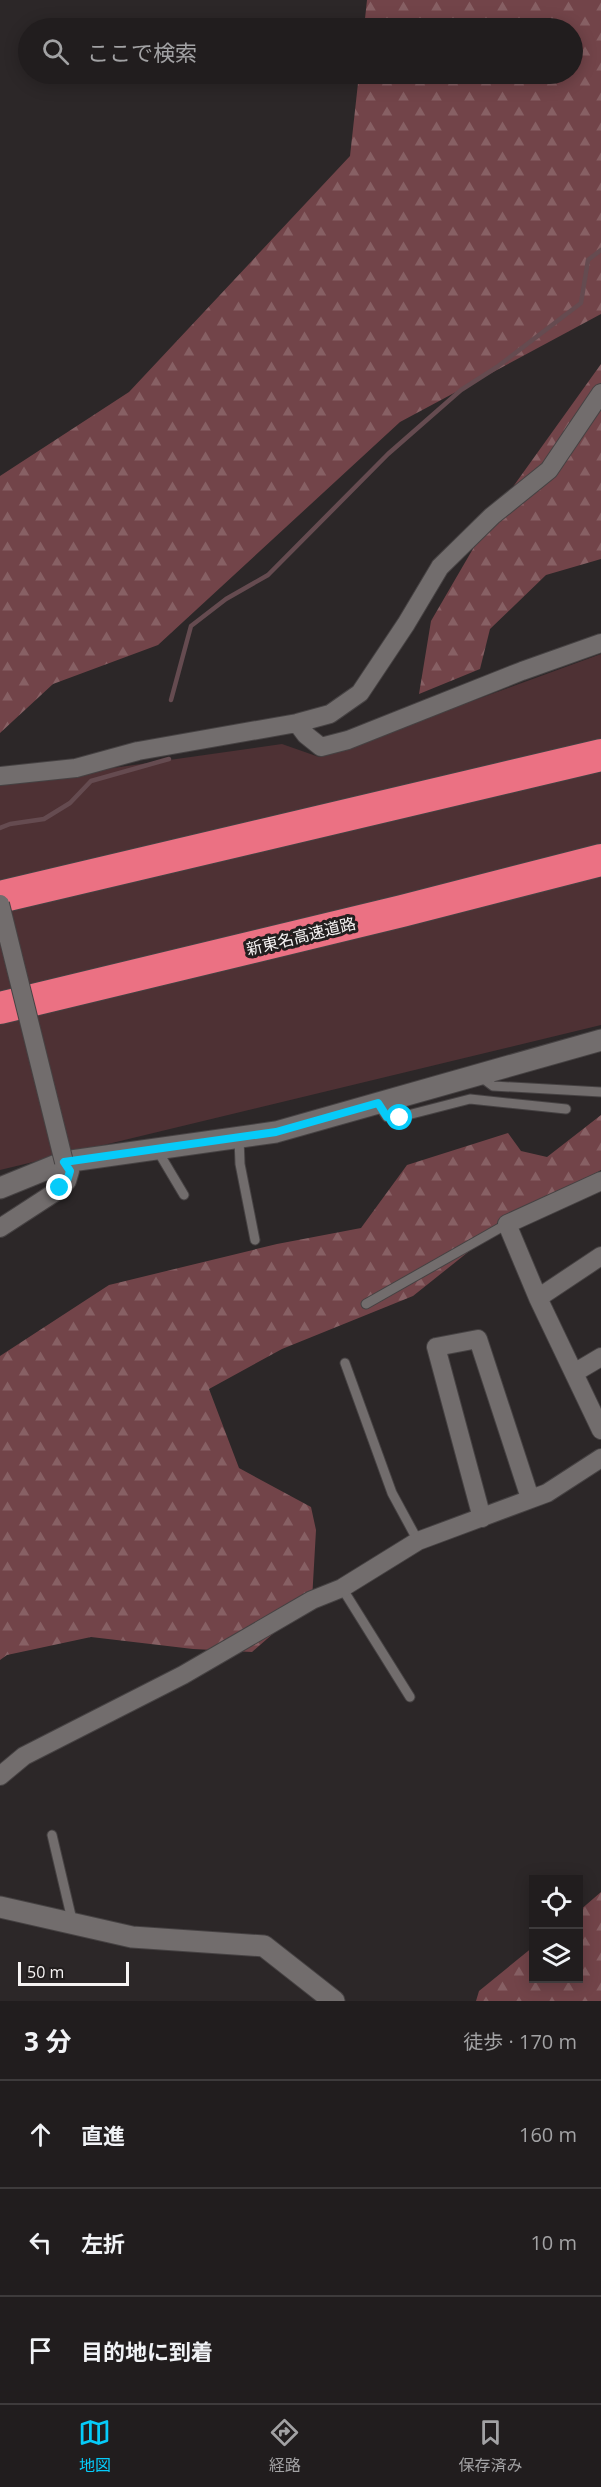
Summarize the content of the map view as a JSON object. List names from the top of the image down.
{
  "streets": {
    "highway": ["新東名高速道路"]
  },
  "scale_bar": "50 m",
  "page": {
    "search": "ここで検索",
    "scale": "50 m",
    "heading": ["3 分", "徒歩 · 170 m"],
    "list": [
      ["直進", "160 m"],
      ["左折", "10 m"],
      "目的地に到着"
    ],
    "nav": ["地図", "経路", "保存済み"]
  }
}
